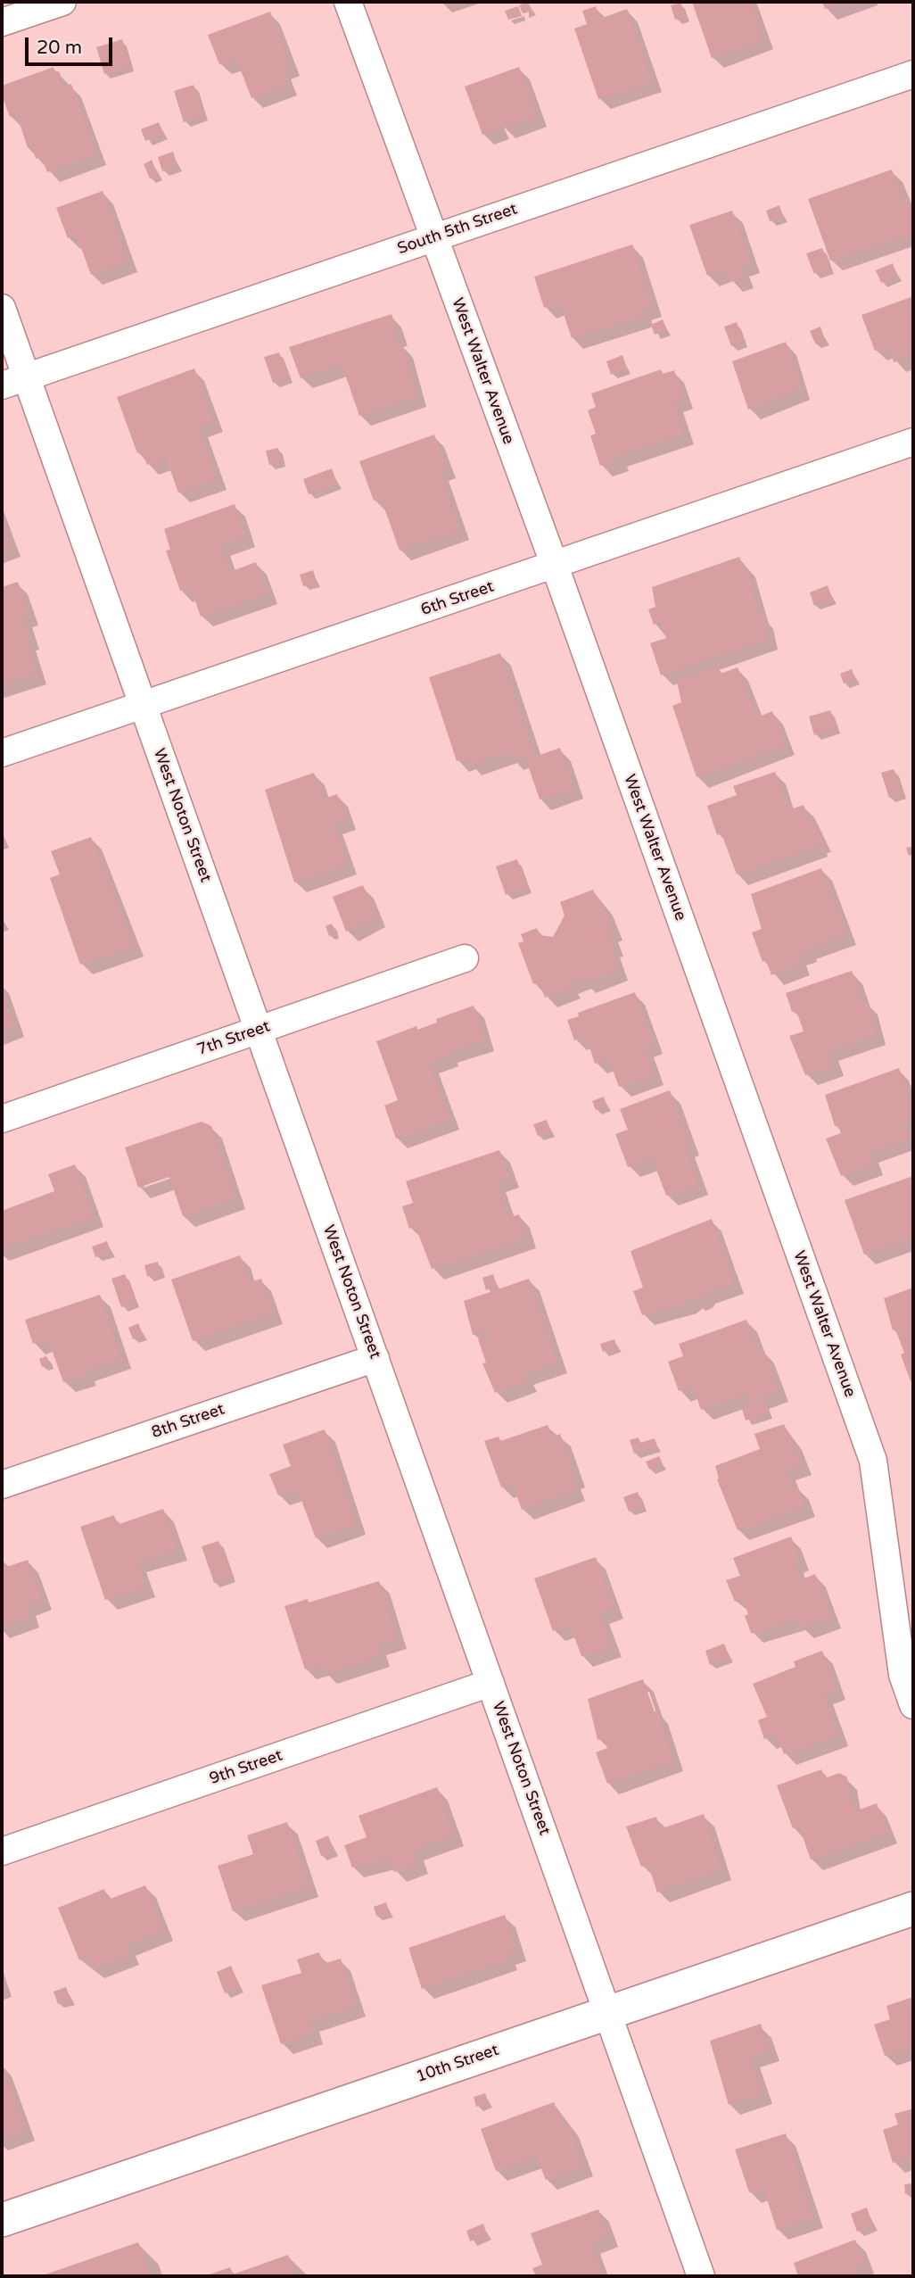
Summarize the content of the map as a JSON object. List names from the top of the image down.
{
  "streets": {
    "street": [
      "South 5th Street",
      "West Walter Avenue",
      "6th Street",
      "West Noton Street",
      "7th Street",
      "8th Street",
      "9th Street",
      "10th Street"
    ]
  },
  "crossings": [
    ["South 5th Street", "West Walter Avenue"],
    ["South 5th Street", "West Noton Street"],
    ["West Walter Avenue", "6th Street"],
    ["6th Street", "West Noton Street"],
    ["West Noton Street", "7th Street"],
    ["West Noton Street", "8th Street"],
    ["West Noton Street", "9th Street"],
    ["West Noton Street", "10th Street"]
  ],
  "scale_bar": "20 m"
}
